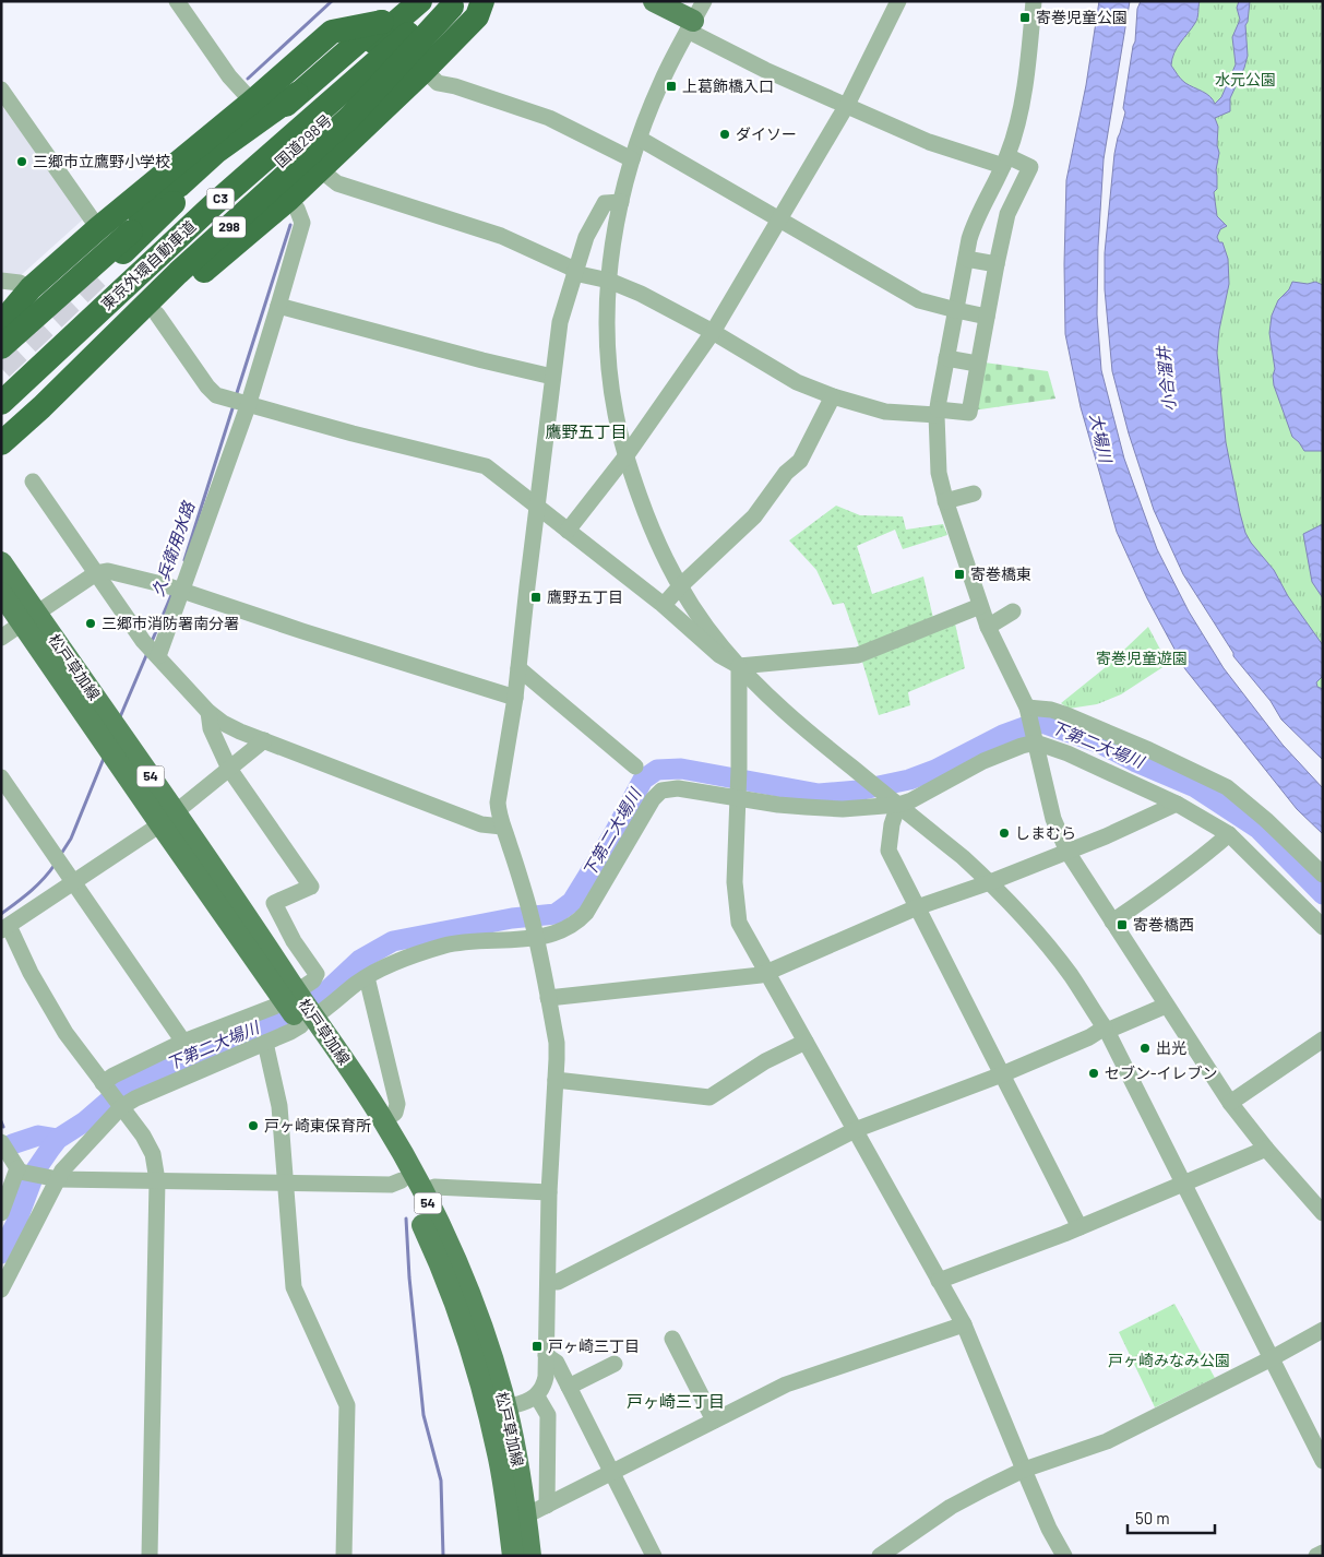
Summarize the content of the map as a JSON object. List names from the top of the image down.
{
  "streets": {
    "highway": [
      "国道298号",
      "C3",
      "298",
      "東京外環自動車道"
    ],
    "main road": ["松戸草加線", "54"]
  },
  "crossings": [
    ["国道298号", "298"],
    ["国道298号", "東京外環自動車道"],
    ["298", "東京外環自動車道"]
  ],
  "districts": ["鷹野五丁目", "戸ヶ崎三丁目"],
  "water": [
    "小合溜井",
    "大場川",
    "久兵衛用水路",
    "下第二大場川"
  ],
  "parks": ["水元公園", "寄巻児童遊園", "戸ヶ崎みなみ公園"],
  "places": {
    "transit": [
      "寄巻児童公園",
      "上葛飾橋入口",
      "寄巻橋東",
      "鷹野五丁目",
      "寄巻橋西",
      "戸ヶ崎三丁目"
    ],
    "other": [
      "ダイソー",
      "三郷市立鷹野小学校",
      "三郷市消防署南分署",
      "しまむら",
      "出光",
      "セブン-イレブン",
      "戸ヶ崎東保育所"
    ]
  },
  "scale_bar": "50 m"
}
